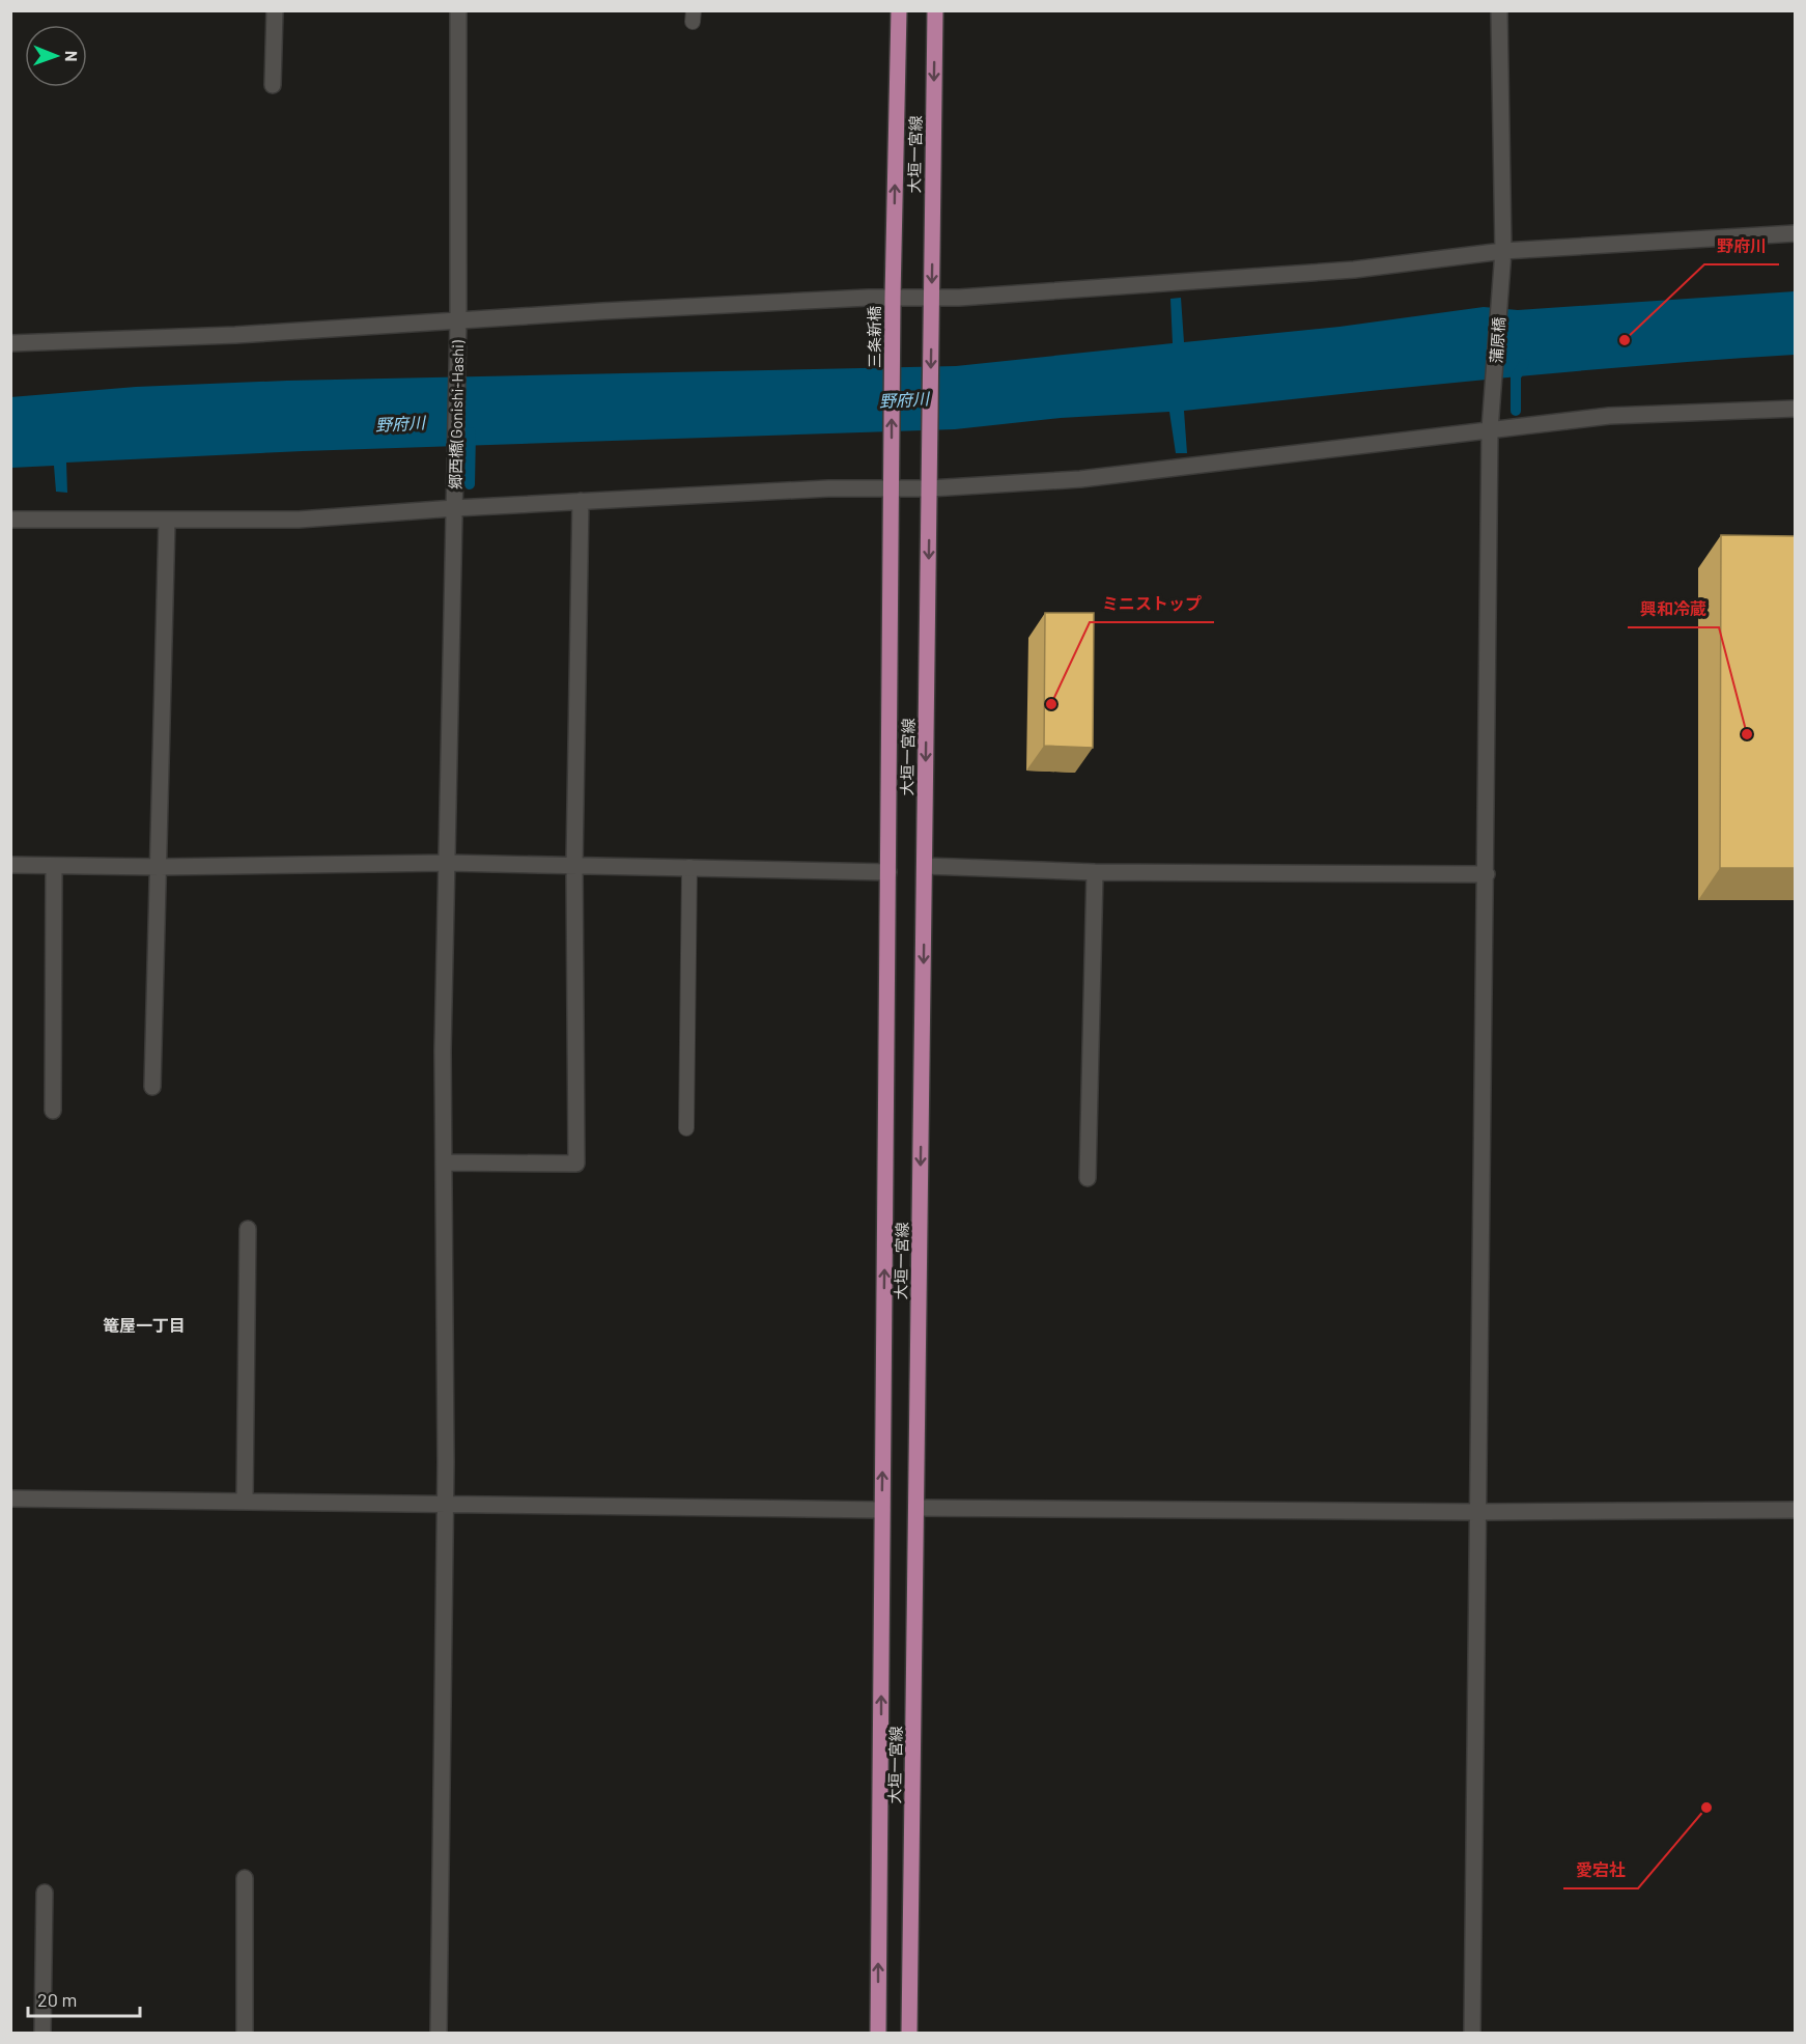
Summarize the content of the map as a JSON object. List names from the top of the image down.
{
  "streets": {
    "main road": ["大垣一宮線", "三条新橋"],
    "street": ["蒲原橋", "郷西橋(Gonishi-Hashi)"]
  },
  "crossings": [
    ["大垣一宮線", "三条新橋"]
  ],
  "districts": ["篭屋一丁目"],
  "water": ["野府川"],
  "places": [
    "野府川",
    "ミニストップ",
    "興和冷蔵",
    "愛宕社"
  ],
  "scale_bar": "20 m",
  "north": "right"
}
